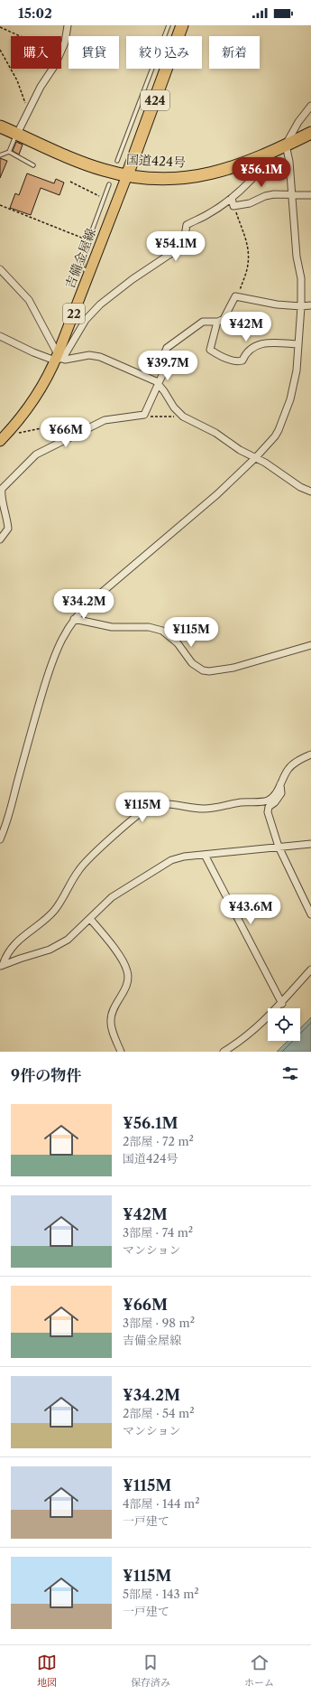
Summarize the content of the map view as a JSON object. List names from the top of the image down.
{
  "streets": {
    "highway": ["424", "国道424号"],
    "main road": ["吉備金屋線", "22"]
  },
  "crossings": [
    ["424", "国道424号"],
    ["424", "吉備金屋線"],
    ["国道424号", "吉備金屋線"]
  ],
  "page": {
    "status": "15:02",
    "chip": [
      "購入",
      "賃貸",
      "絞り込み",
      "新着"
    ],
    "price": [
      "¥56.1M",
      "¥54.1M",
      "¥42M",
      "¥39.7M",
      "¥66M",
      "¥34.2M",
      "¥115M",
      "¥115M",
      "¥43.6M"
    ],
    "heading": "9件の物件",
    "list": [
      {
        "name": "¥56.1M",
        "note": "2部屋 · 72 m² · 国道424号"
      },
      {
        "name": "¥42M",
        "note": "3部屋 · 74 m² · マンション"
      },
      {
        "name": "¥66M",
        "note": "3部屋 · 98 m² · 吉備金屋線"
      },
      {
        "name": "¥34.2M",
        "note": "2部屋 · 54 m² · マンション"
      },
      {
        "name": "¥115M",
        "note": "4部屋 · 144 m² · 一戸建て"
      },
      {
        "name": "¥115M",
        "note": "5部屋 · 143 m² · 一戸建て"
      }
    ],
    "tabs": ["地図", "保存済み", "ホーム"]
  }
}
